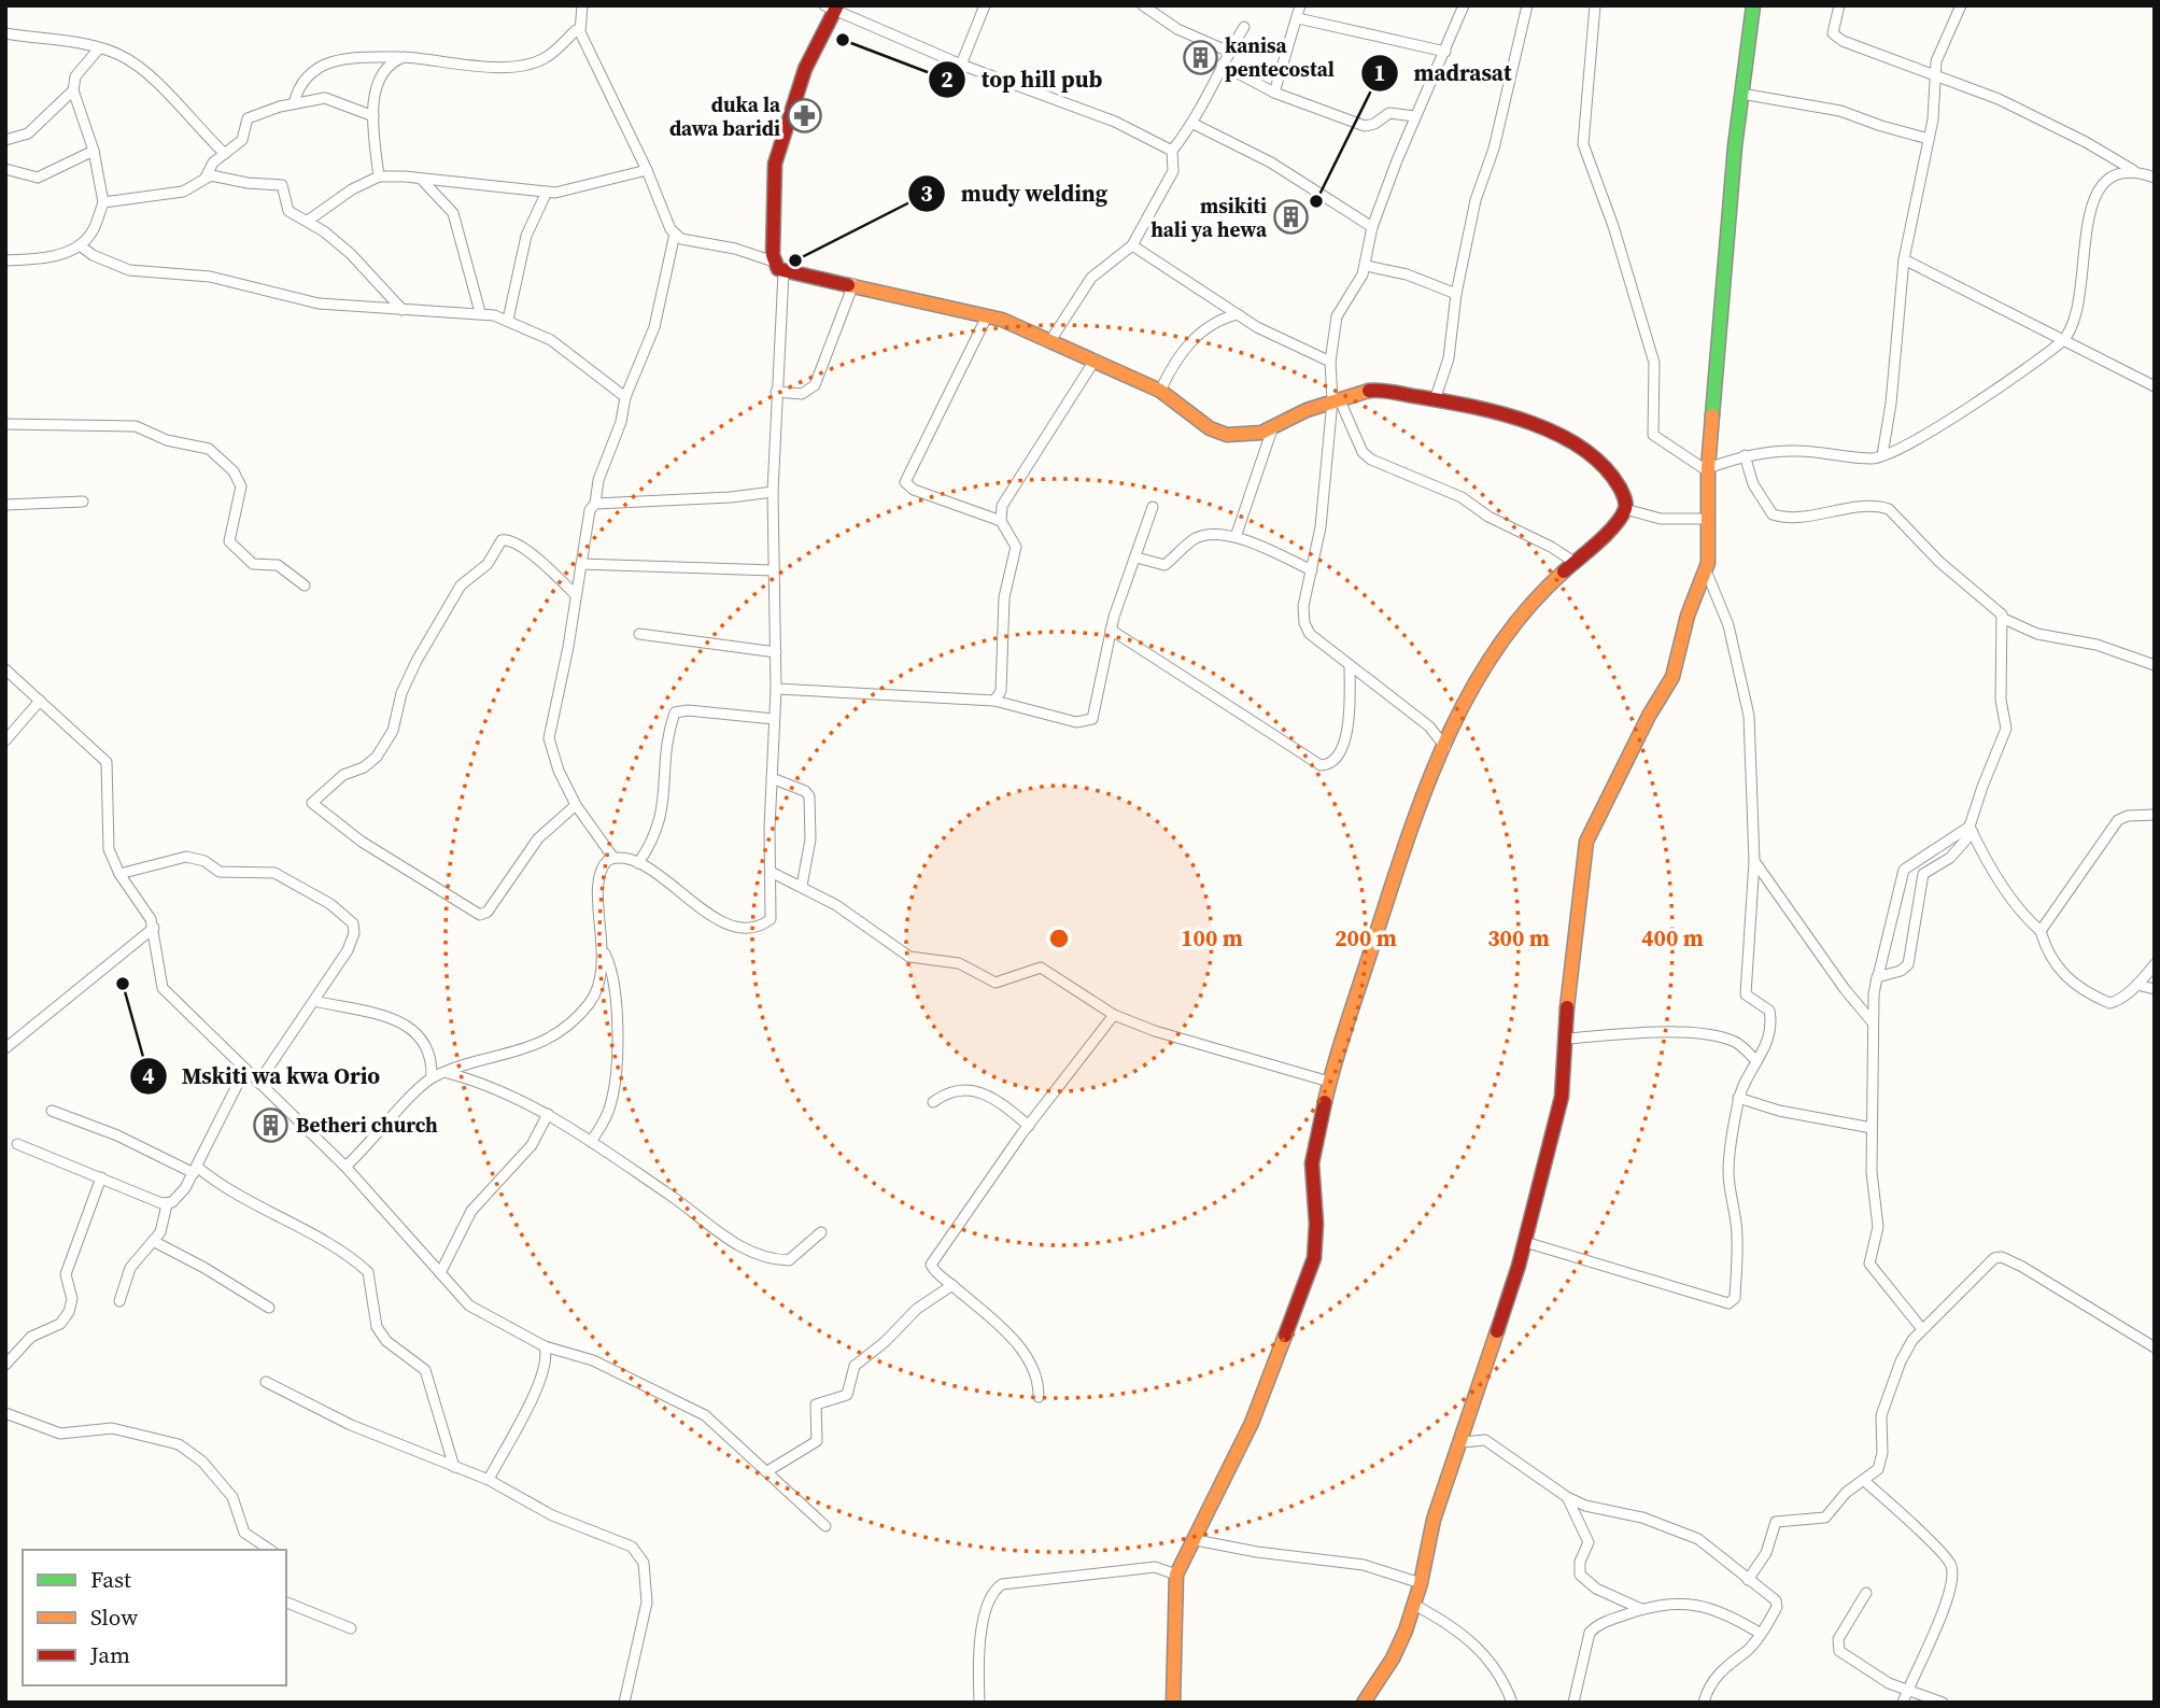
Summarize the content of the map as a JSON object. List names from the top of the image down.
{
  "places": {
    "other": [
      "top hill pub",
      "madrasat",
      "mudy welding",
      "Mskiti wa kwa Orio"
    ],
    "building": ["kanisa pentecostal", "msikiti hali ya hewa", "Betheri church"],
    "pharmacy": ["duka la dawa baridi"]
  },
  "legend": ["Fast", "Slow", "Jam"],
  "rings": [
    "100 m",
    "200 m",
    "300 m",
    "400 m"
  ]
}
